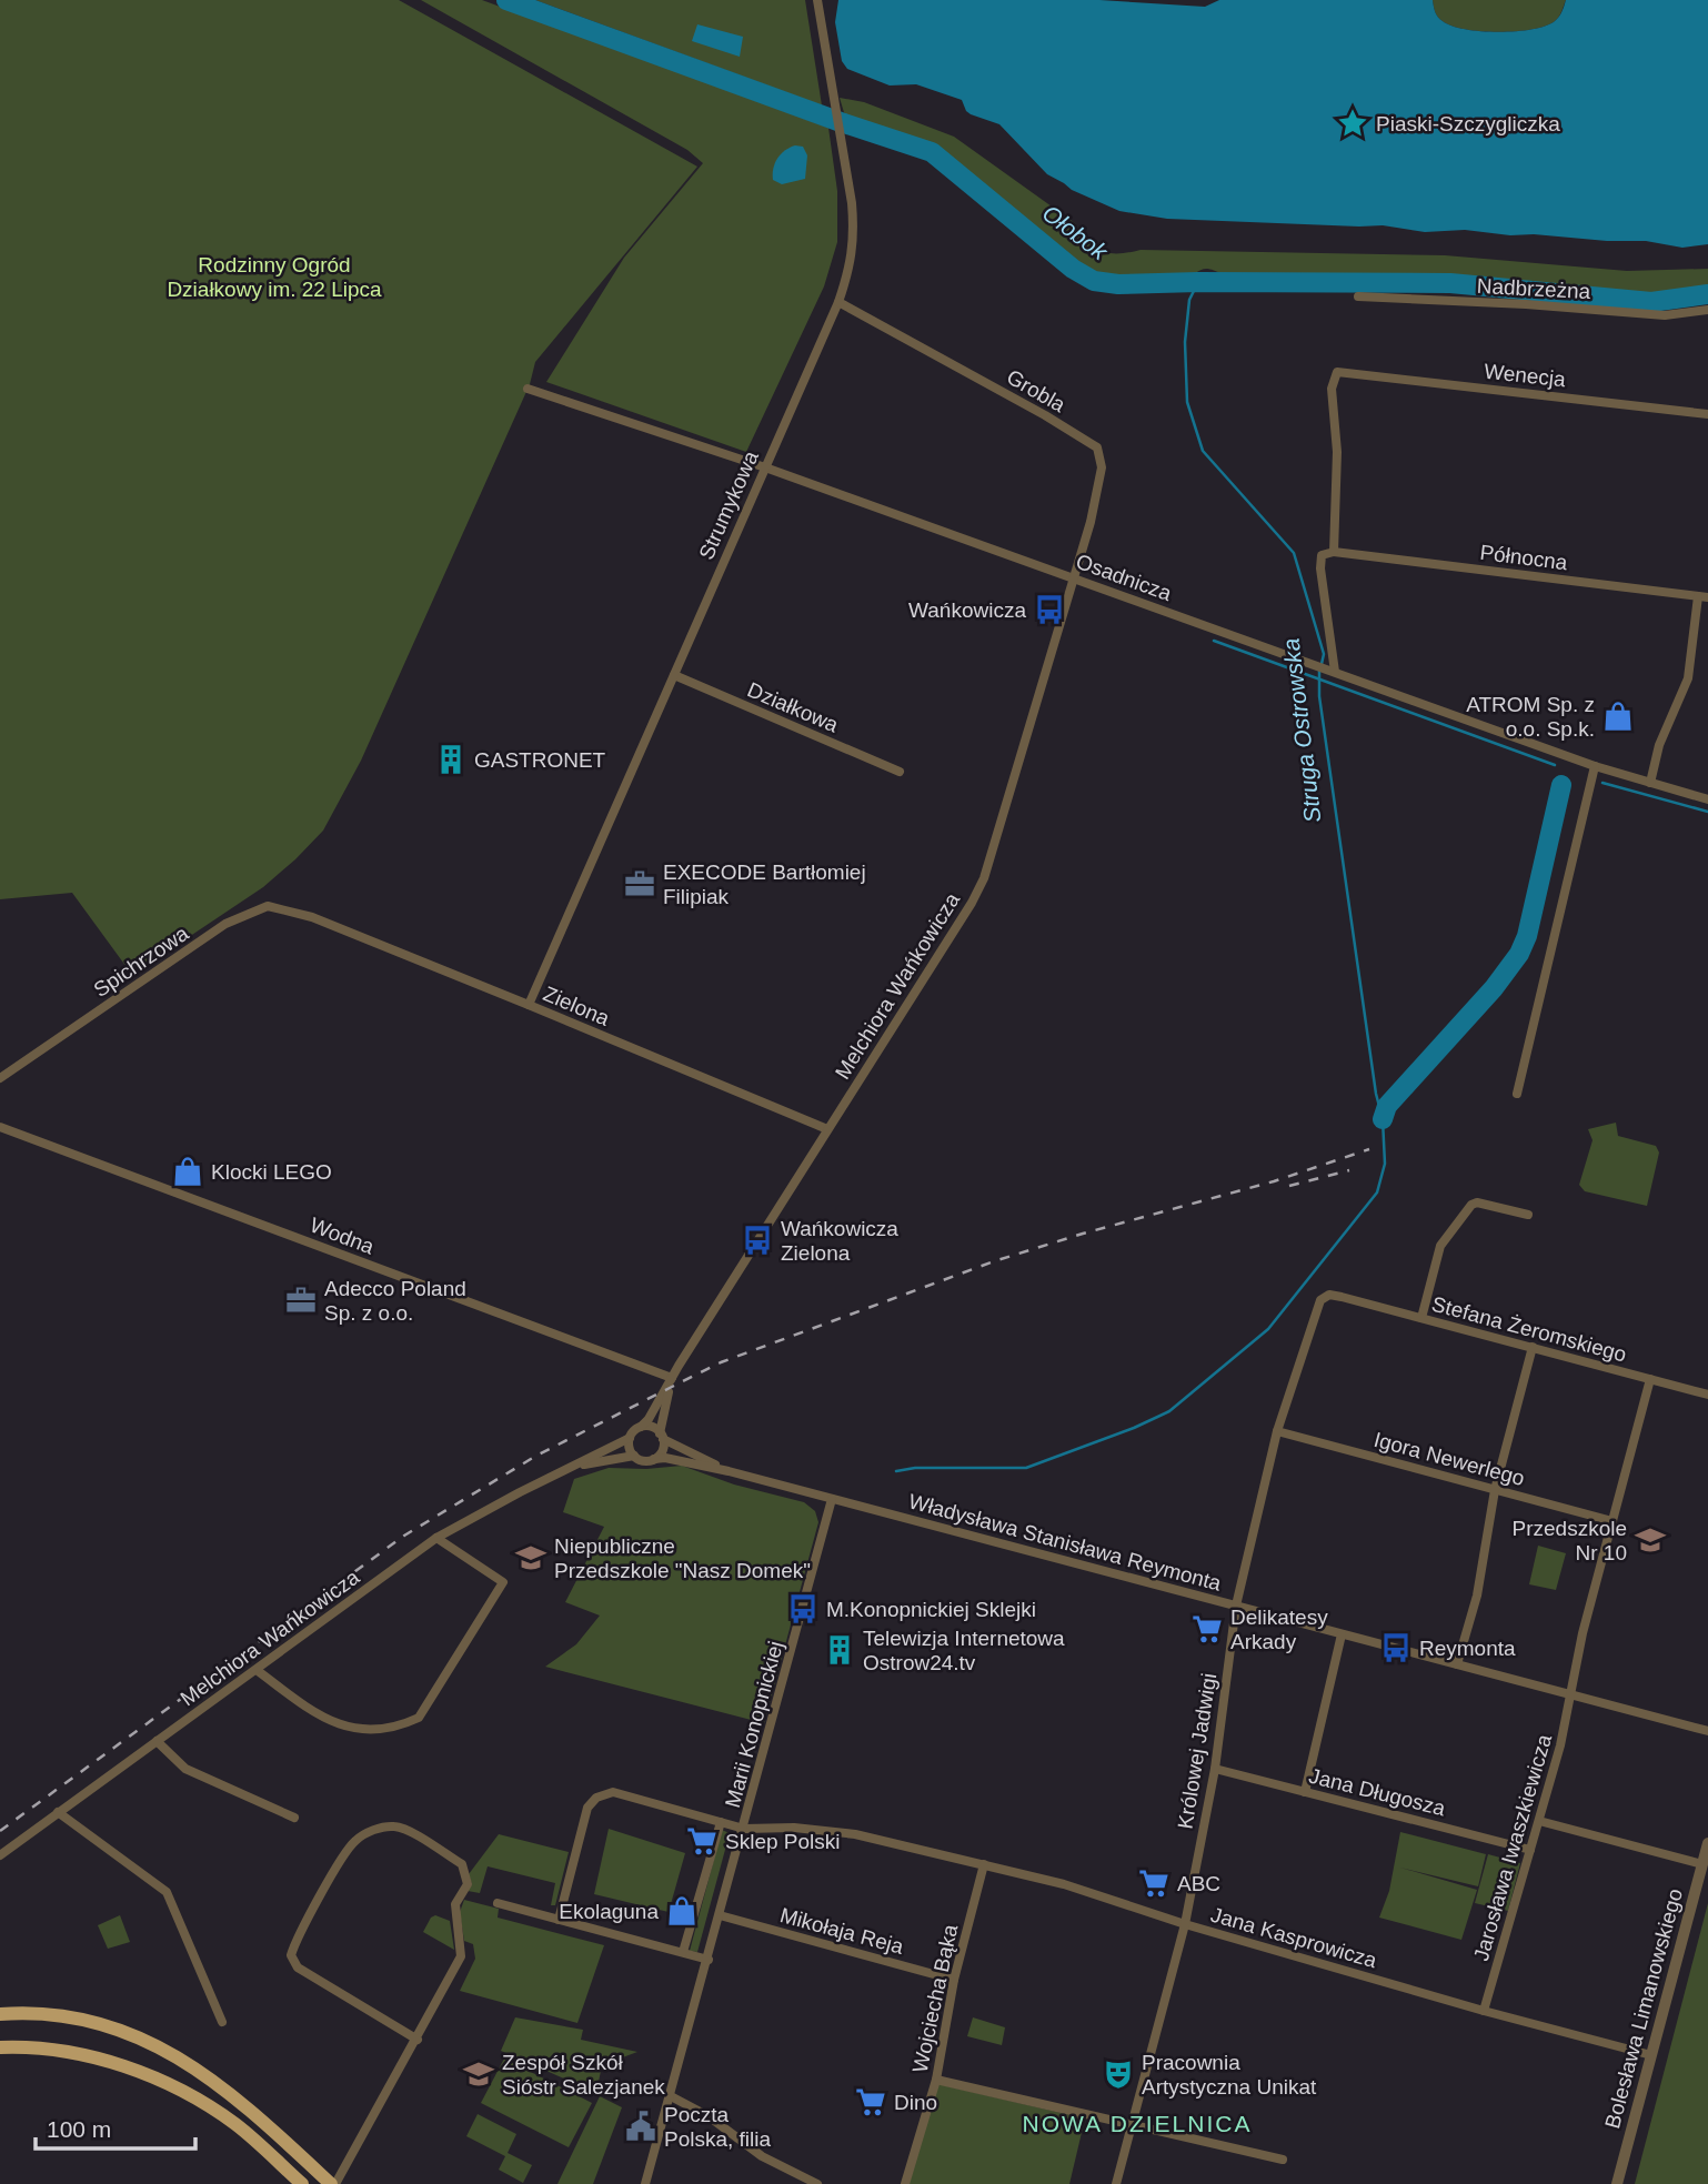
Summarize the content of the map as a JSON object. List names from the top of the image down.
{
  "streets": {
    "street": [
      "Nadbrzeżna",
      "Wenecja",
      "Grobla",
      "Strumykowa",
      "Północna",
      "Osadnicza",
      "Działkowa",
      "Spichrzowa",
      "Melchiora Wańkowicza",
      "Zielona",
      "Wodna",
      "Stefana Żeromskiego",
      "Igora Newerlego",
      "Władysława Stanisława Reymonta",
      "Marii Konopnickiej",
      "Królowej Jadwigi",
      "Jana Długosza",
      "Jarosława Iwaszkiewicza",
      "Mikołaja Reja",
      "Jana Kasprowicza",
      "Wojciecha Bąka",
      "Bolesława Limanowskiego"
    ]
  },
  "crossings": [
    ["Wenecja", "Północna"],
    ["Grobla", "Strumykowa"],
    ["Grobla", "Osadnicza"],
    ["Grobla", "Melchiora Wańkowicza"],
    ["Strumykowa", "Osadnicza"],
    ["Strumykowa", "Działkowa"],
    ["Strumykowa", "Zielona"],
    ["Osadnicza", "Melchiora Wańkowicza"],
    ["Spichrzowa", "Zielona"],
    ["Melchiora Wańkowicza", "Zielona"],
    ["Melchiora Wańkowicza", "Wodna"],
    ["Melchiora Wańkowicza", "Władysława Stanisława Reymonta"],
    ["Stefana Żeromskiego", "Królowej Jadwigi"],
    ["Stefana Żeromskiego", "Jarosława Iwaszkiewicza"],
    ["Igora Newerlego", "Królowej Jadwigi"],
    ["Igora Newerlego", "Jarosława Iwaszkiewicza"],
    ["Władysława Stanisława Reymonta", "Marii Konopnickiej"],
    ["Władysława Stanisława Reymonta", "Królowej Jadwigi"],
    ["Władysława Stanisława Reymonta", "Jarosława Iwaszkiewicza"],
    ["Marii Konopnickiej", "Mikołaja Reja"],
    ["Marii Konopnickiej", "Jana Kasprowicza"],
    ["Królowej Jadwigi", "Jana Długosza"],
    ["Królowej Jadwigi", "Jana Kasprowicza"],
    ["Jana Długosza", "Jarosława Iwaszkiewicza"],
    ["Jarosława Iwaszkiewicza", "Jana Kasprowicza"],
    ["Mikołaja Reja", "Wojciecha Bąka"],
    ["Jana Kasprowicza", "Wojciecha Bąka"],
    ["Jana Kasprowicza", "Bolesława Limanowskiego"]
  ],
  "districts": ["NOWA DZIELNICA"],
  "water": ["Ołobok", "Struga Ostrowska"],
  "parks": ["Rodzinny Ogród Działkowy im. 22 Lipca"],
  "places": {
    "place": ["Piaski-Szczygliczka"],
    "bus stop": [
      "Wańkowicza",
      "Wańkowicza Zielona",
      "M.Konopnickiej Sklejki",
      "Reymonta"
    ],
    "shop": ["ATROM Sp. z o.o. Sp.k.", "Klocki LEGO", "Ekolaguna"],
    "building": ["GASTRONET", "Telewizja Internetowa Ostrow24.tv"],
    "office": ["EXECODE Bartłomiej Filipiak", "Adecco Poland Sp. z o.o."],
    "school or university": ["Przedszkole Nr 10", "Niepubliczne Przedszkole \"Nasz Domek\"", "Zespół Szkół Sióstr Salezjanek"],
    "supermarket": [
      "Delikatesy Arkady",
      "Sklep Polski",
      "ABC",
      "Dino"
    ],
    "theatre": ["Pracownia Artystyczna Unikat"],
    "public building": ["Poczta Polska, filia"]
  },
  "scale_bar": "100 m"
}
